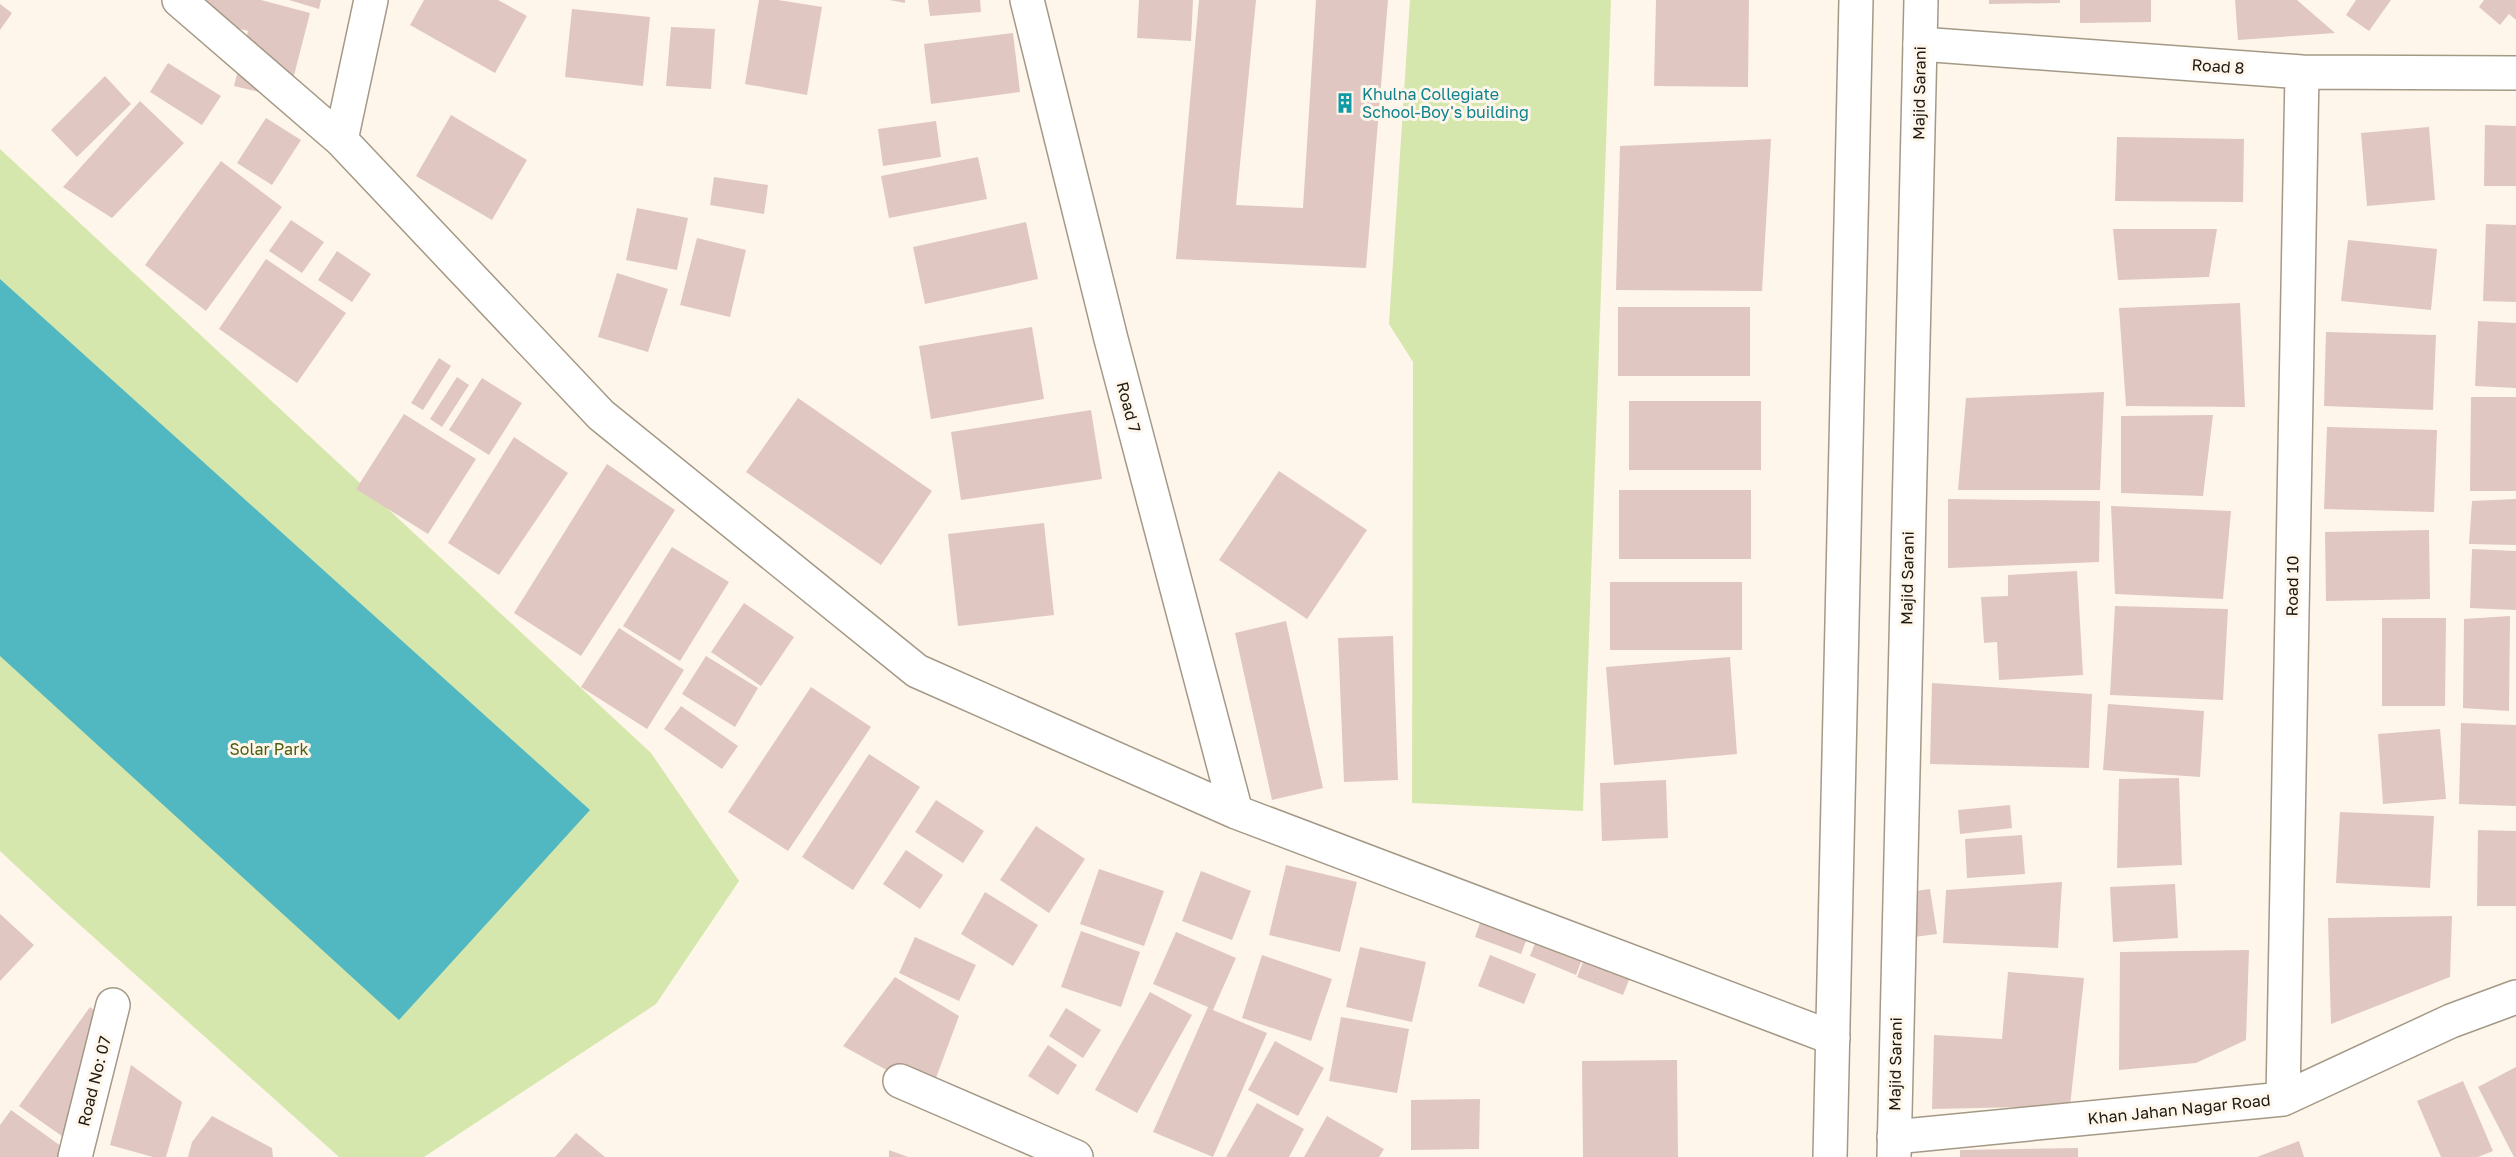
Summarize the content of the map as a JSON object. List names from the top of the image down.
{
  "streets": {
    "street": [
      "Road 8",
      "Majid Sarani",
      "Road 7",
      "Road 10",
      "Road No: 07",
      "Khan Jahan Nagar Road"
    ]
  },
  "crossings": [
    ["Road 8", "Majid Sarani"],
    ["Road 8", "Road 10"],
    ["Majid Sarani", "Khan Jahan Nagar Road"],
    ["Road 10", "Khan Jahan Nagar Road"]
  ],
  "parks": ["Solar Park"],
  "places": {
    "building": ["Khulna Collegiate School-Boy's building"]
  }
}
